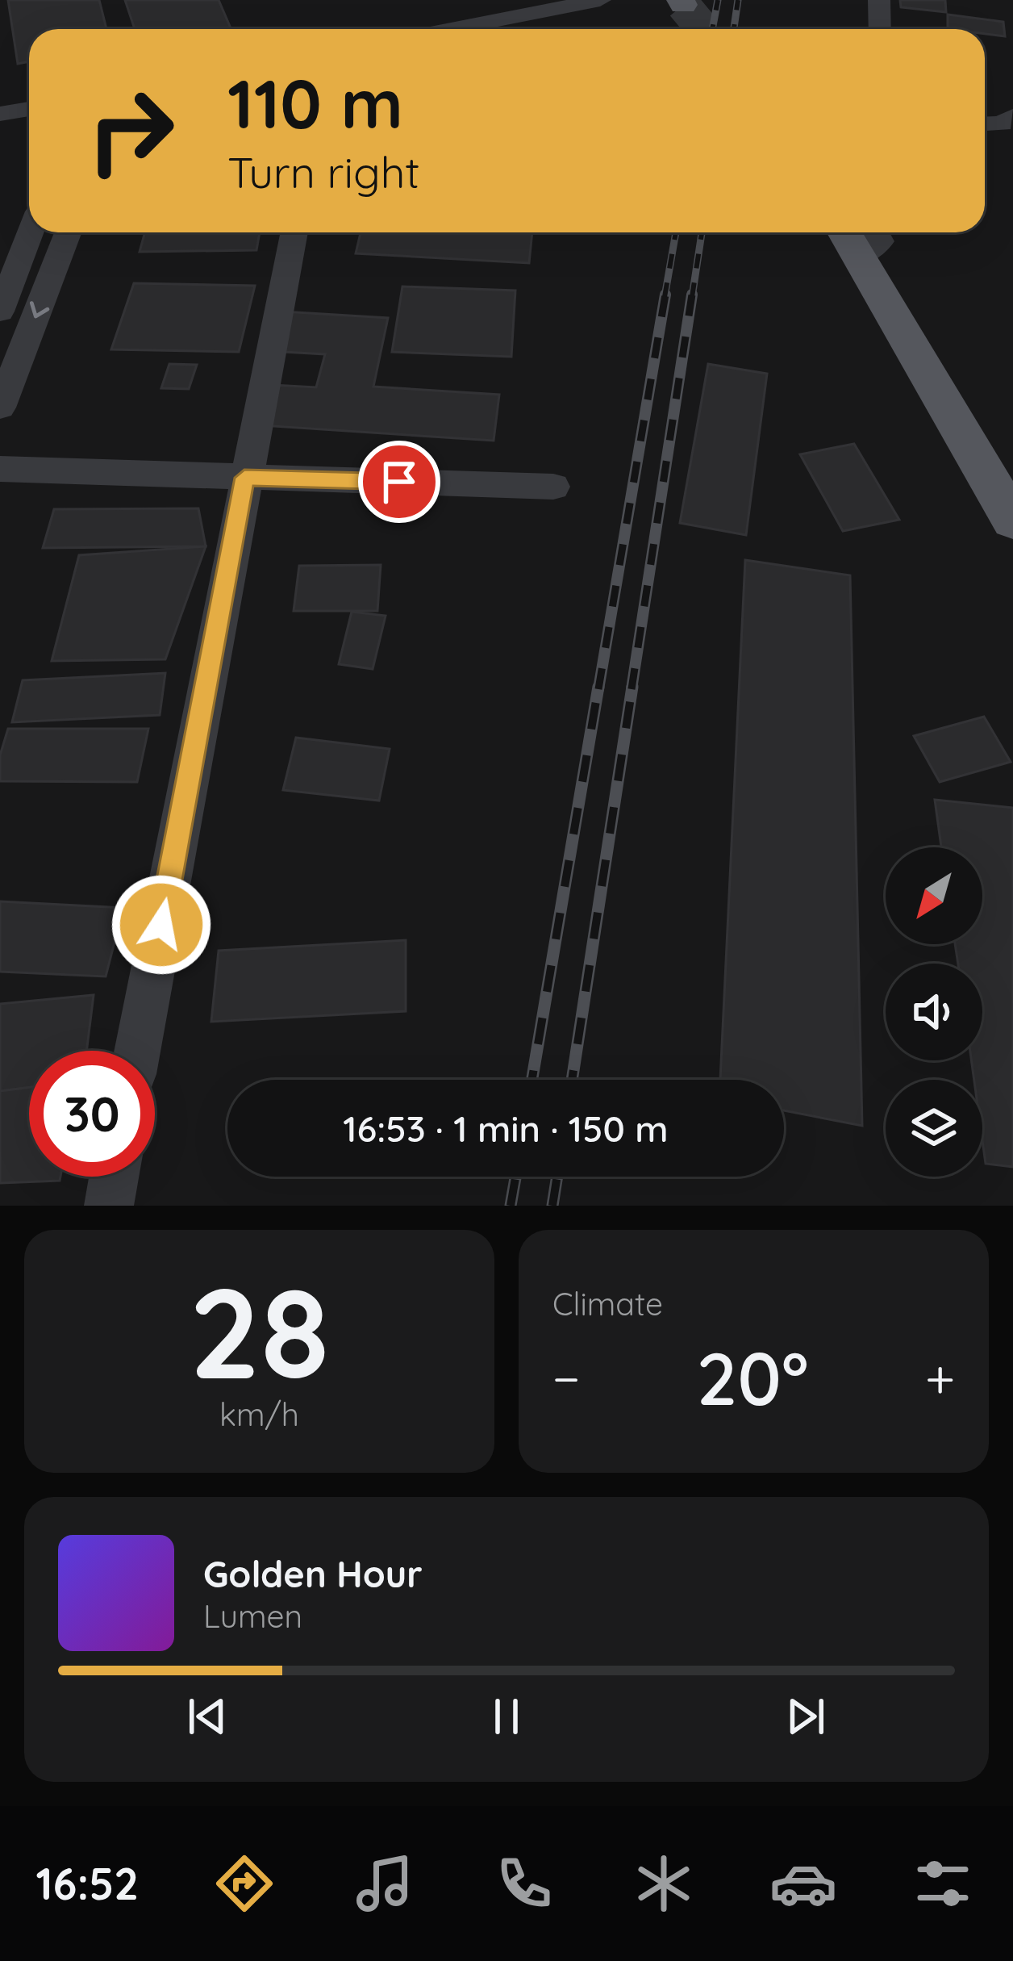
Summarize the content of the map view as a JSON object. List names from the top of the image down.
{
  "north": "bottom left",
  "page": {
    "turn": ["110 m", "Turn right"],
    "limit": "30",
    "trip": "16:53 · 1 min · 150 m",
    "tile": [
      ["28", "km/h"],
      "Climate"
    ],
    "heat": ["−", "20°", "+"],
    "song": ["Golden Hour", "Lumen"],
    "tabs": "16:52"
  }
}
